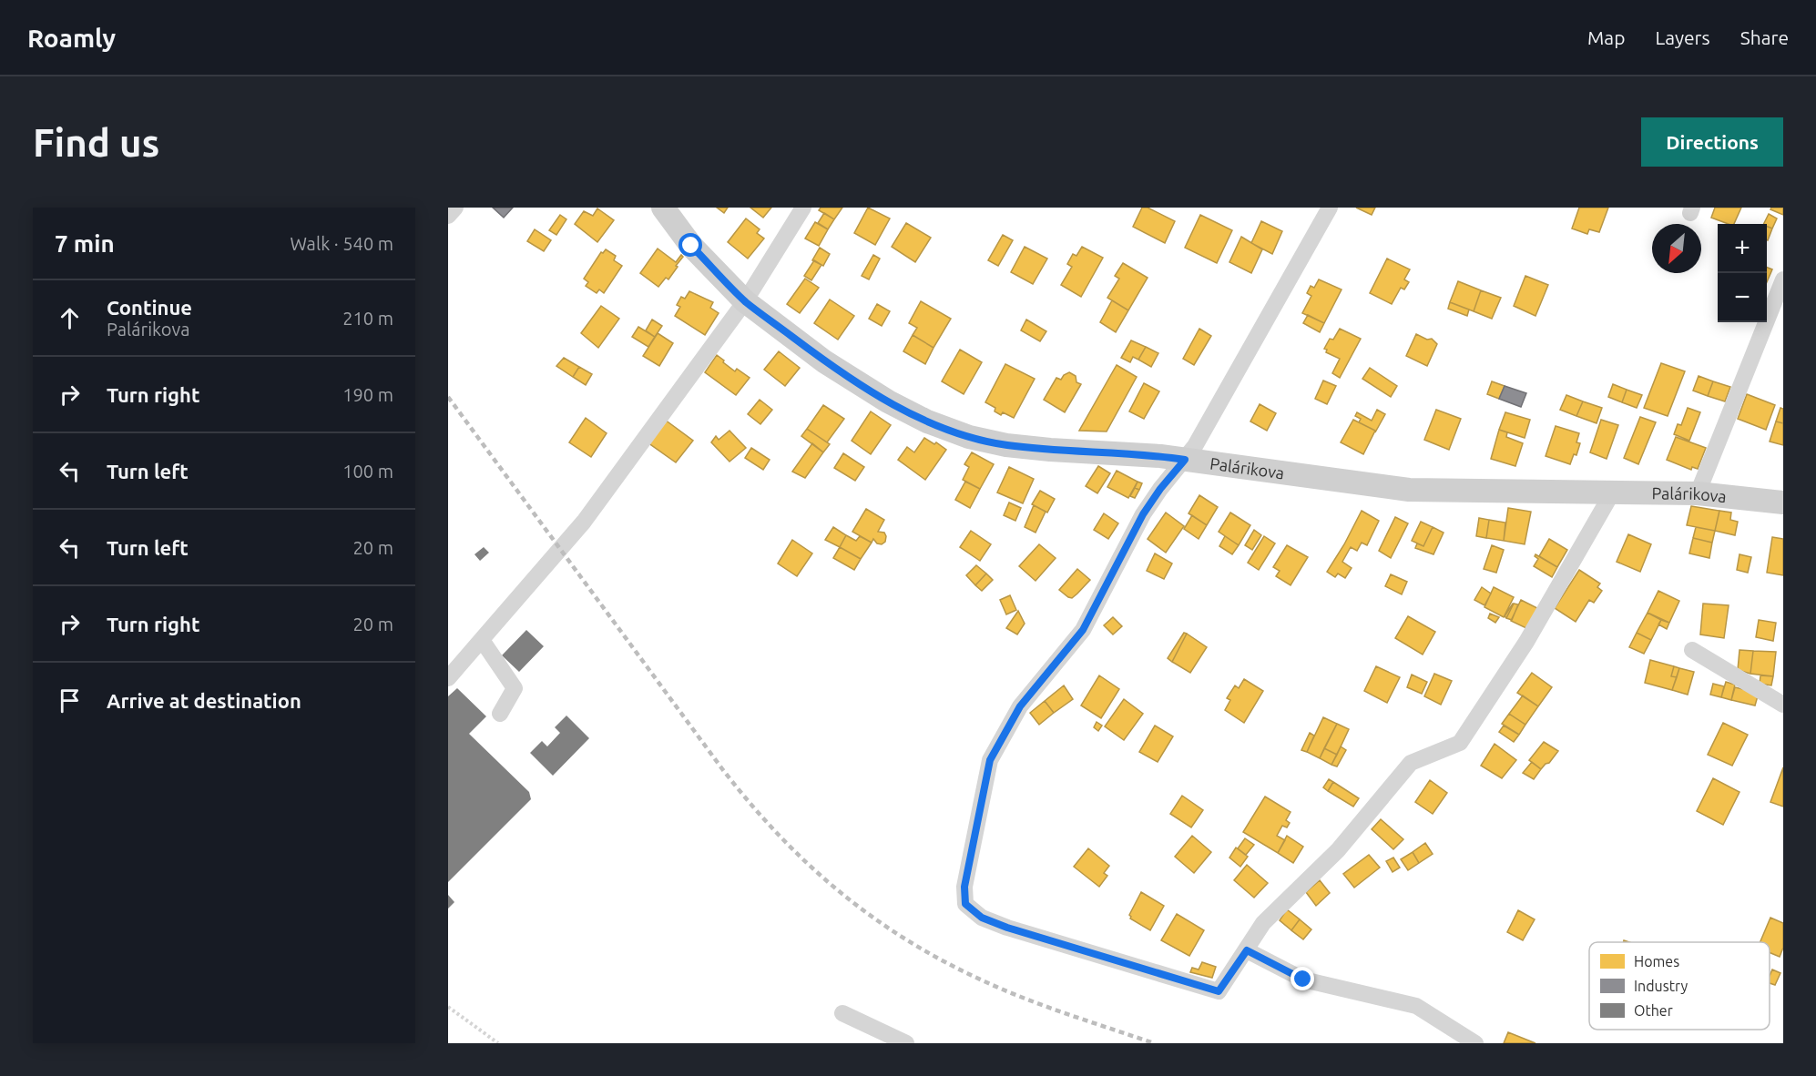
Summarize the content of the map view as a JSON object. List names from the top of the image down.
{
  "streets": {
    "main road": ["Palárikova"]
  },
  "legend": ["Homes", "Industry", "Other"],
  "north": "bottom left",
  "page": {
    "header": "Roamly",
    "nav": ["Map", "Layers", "Share"],
    "buttons": "Directions",
    "title": "Find us",
    "heading": ["7 min", "Walk · 540 m"],
    "map_buttons": ["+", "−"],
    "list": [
      ["Continue", "Palárikova", "210 m"],
      ["Turn right", "190 m"],
      ["Turn left", "100 m"],
      ["Turn left", "20 m"],
      ["Turn right", "20 m"],
      "Arrive at destination"
    ]
  }
}
